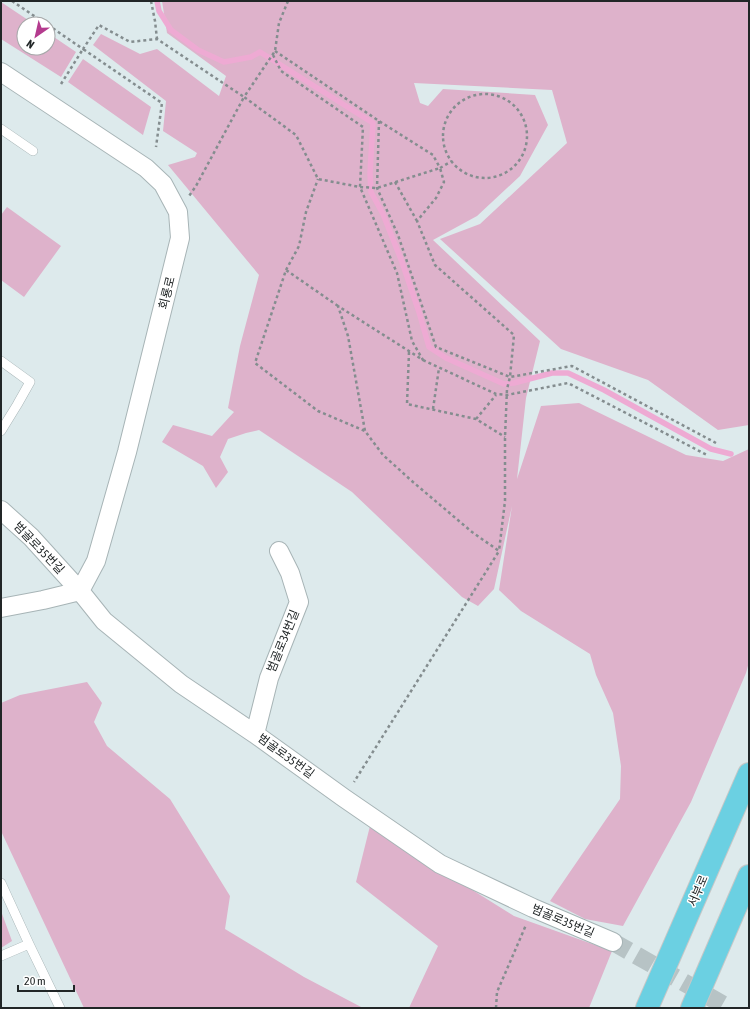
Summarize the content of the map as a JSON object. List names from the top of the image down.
{
  "streets": {
    "highway": ["서부로"],
    "street": ["회룡로", "범골로35번길", "범골로34번길"]
  },
  "crossings": [
    ["회룡로", "범골로35번길"],
    ["범골로35번길", "범골로34번길"]
  ],
  "scale_bar": "20 m",
  "north": "bottom left"
}
